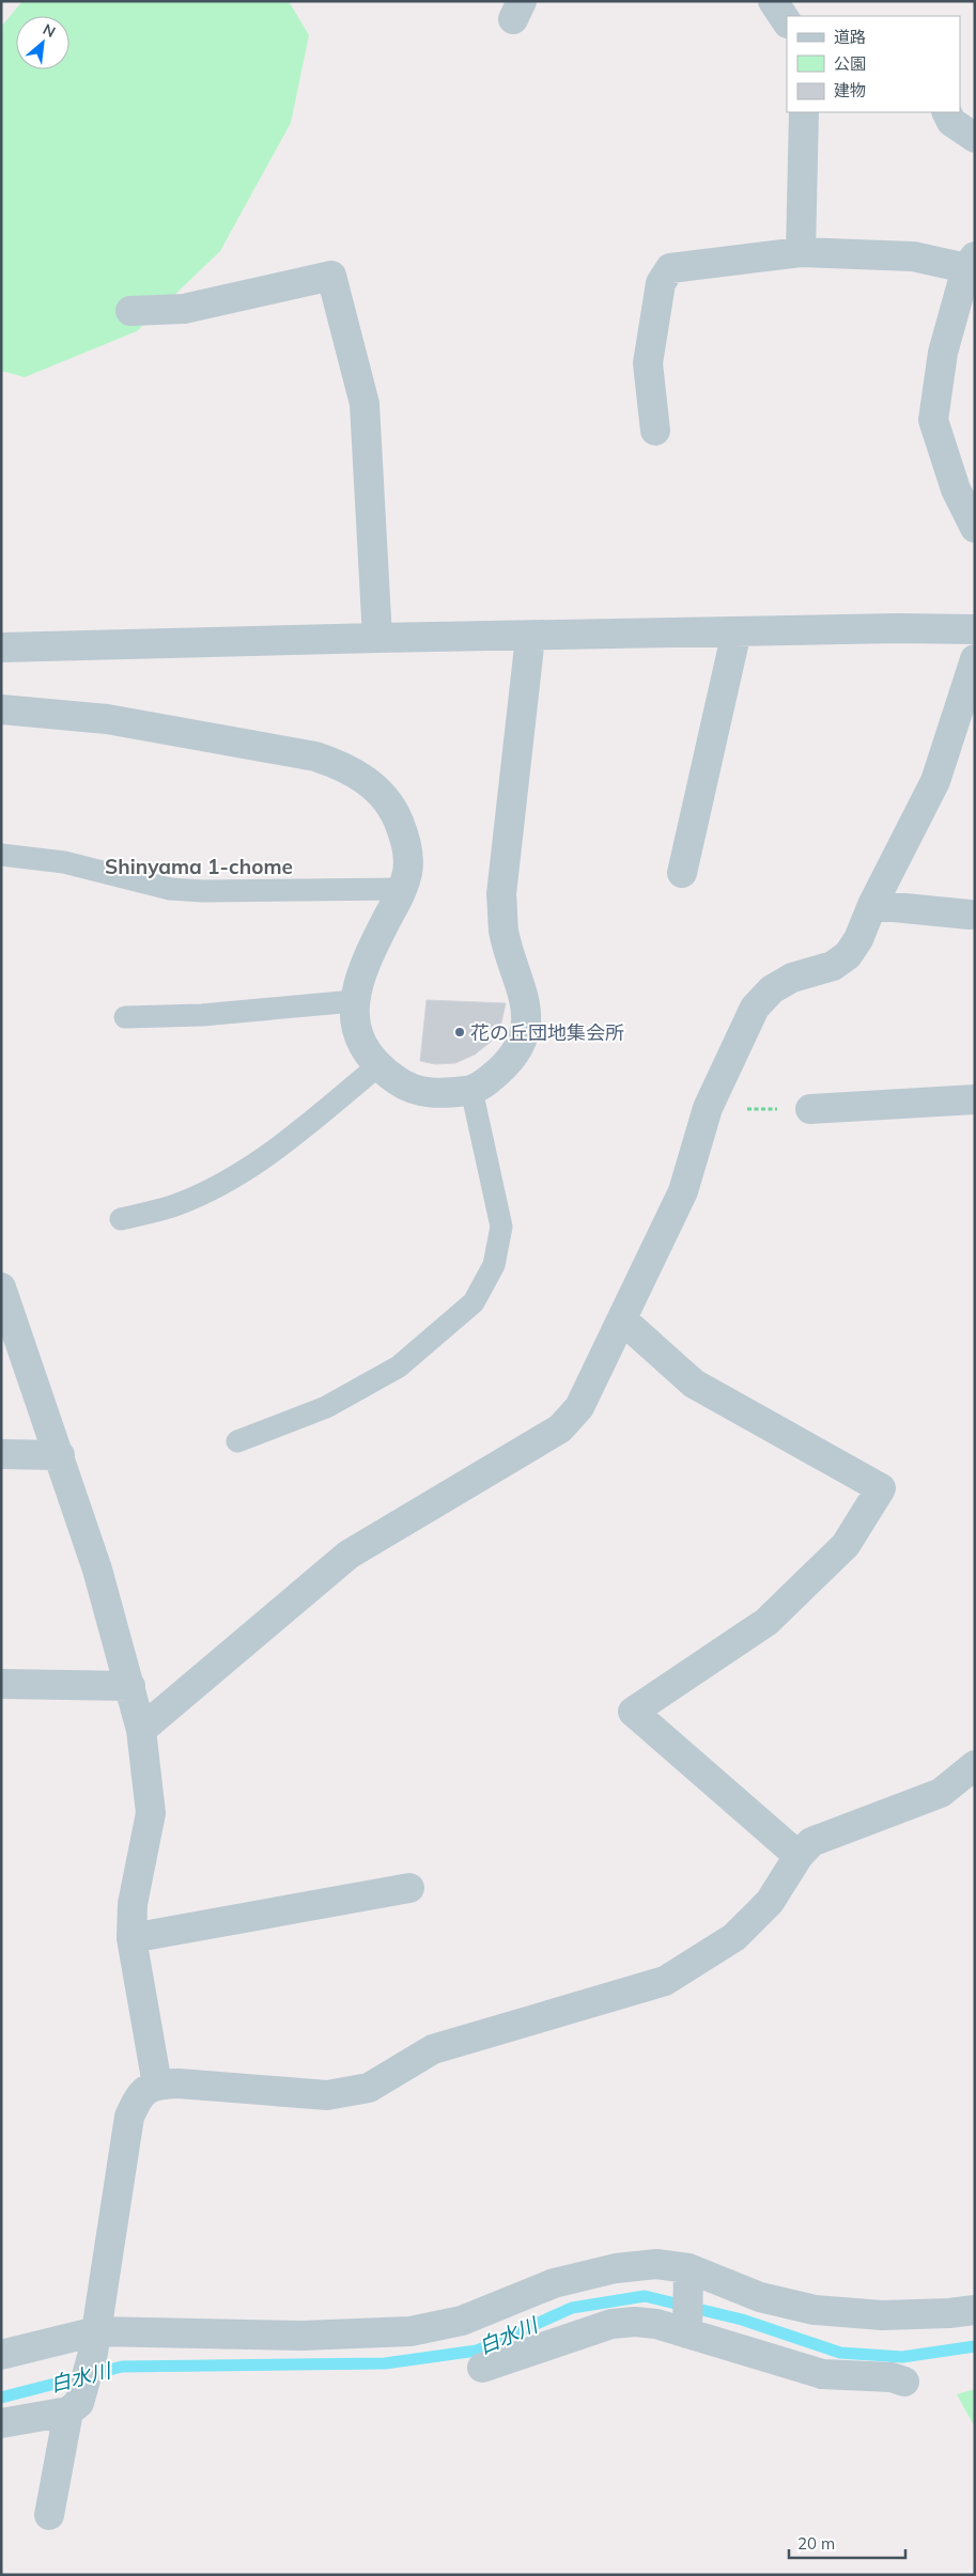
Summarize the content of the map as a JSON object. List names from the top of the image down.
{
  "districts": ["Shinyama 1-chome"],
  "water": ["白水川"],
  "places": ["花の丘団地集会所"],
  "legend": ["道路", "公園", "建物"],
  "scale_bar": "20 m",
  "north": "top right"
}
